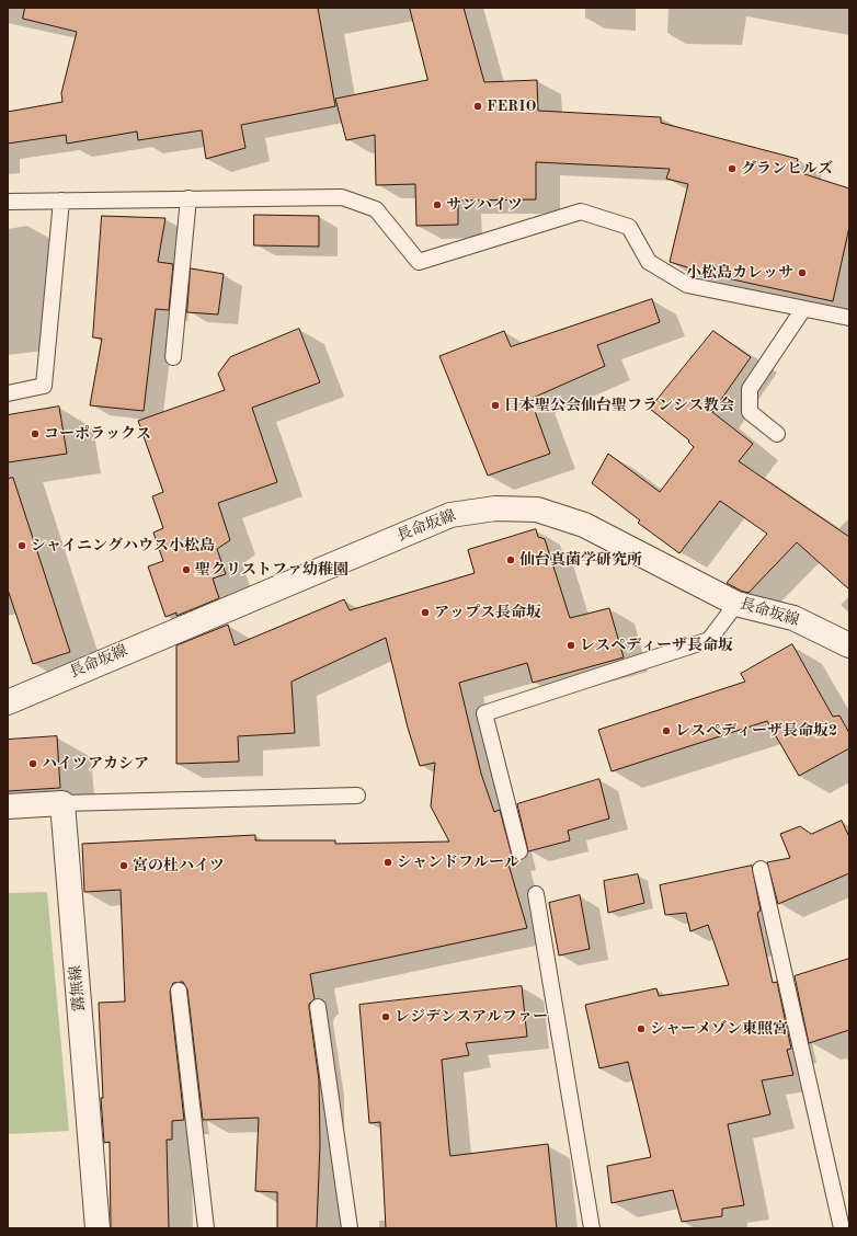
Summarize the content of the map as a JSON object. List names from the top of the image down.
{
  "streets": {
    "street": ["長命坂線", "露無線"]
  },
  "places": [
    "FERIO",
    "グランヒルズ",
    "サンハイツ",
    "小松島カレッサ",
    "日本聖公会仙台聖フランシス教会",
    "コーポラックス",
    "シャイニングハウス小松島",
    "仙台真菌学研究所",
    "聖クリストファ幼稚園",
    "アップス長命坂",
    "レスペディーザ長命坂",
    "レスペディーザ長命坂2",
    "ハイツアカシア",
    "シャンドフルール",
    "宮の杜ハイツ",
    "レジデンスアルファー",
    "シャーメゾン東照宮"
  ]
}
